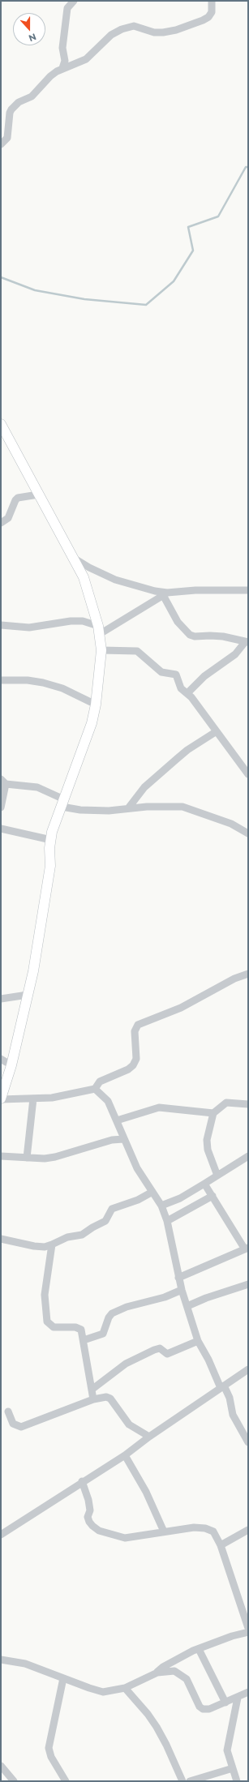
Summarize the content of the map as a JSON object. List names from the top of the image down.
{
  "north": "bottom"
}
